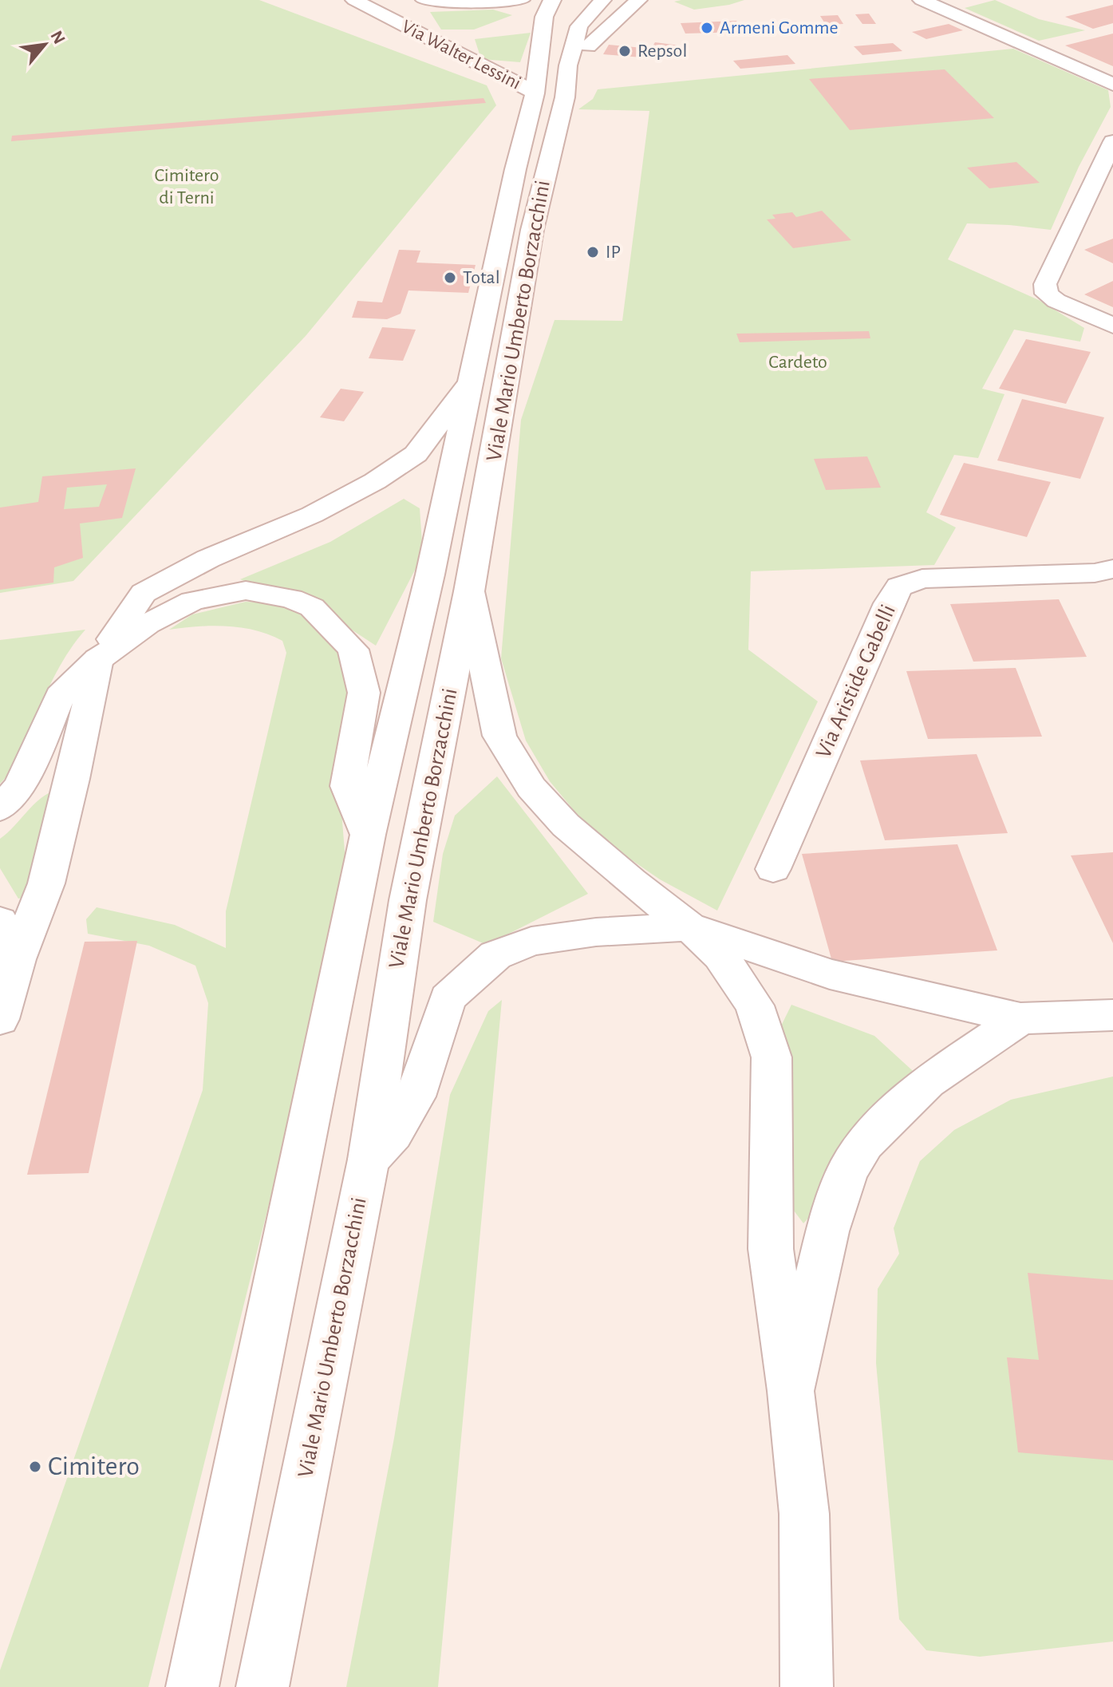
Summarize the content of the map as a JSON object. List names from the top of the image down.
{
  "streets": {
    "main road": ["Via Walter Lessini", "Viale Mario Umberto Borzacchini", "Via Aristide Gabelli"]
  },
  "crossings": [
    ["Via Walter Lessini", "Viale Mario Umberto Borzacchini"]
  ],
  "parks": ["Cimitero di Terni", "Cardeto"],
  "places": [
    "Armeni Gomme",
    "Repsol",
    "IP",
    "Total",
    "Cimitero"
  ],
  "north": "top right"
}
